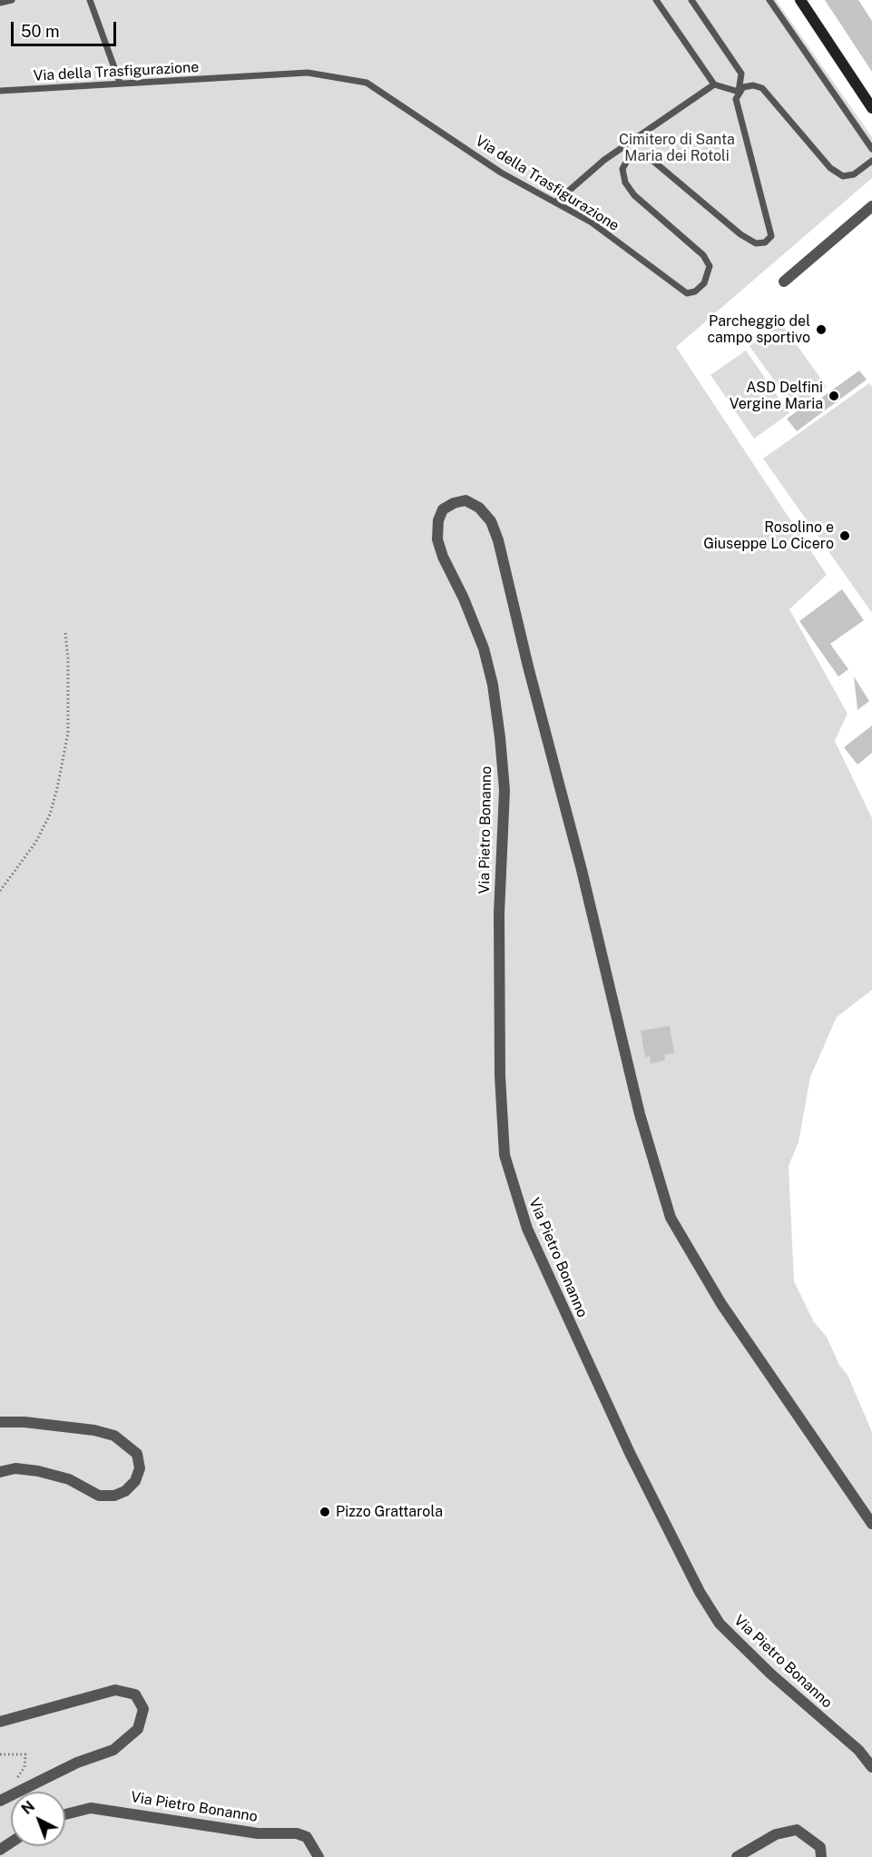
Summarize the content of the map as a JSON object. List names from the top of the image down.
{
  "streets": {
    "street": ["Via Pietro Bonanno"],
    "lane": ["Via della Trasfigurazione"]
  },
  "parks": ["Cimitero di Santa Maria dei Rotoli"],
  "places": [
    "Parcheggio del campo sportivo",
    "ASD Delfini Vergine Maria",
    "Rosolino e Giuseppe Lo Cicero",
    "Pizzo Grattarola"
  ],
  "scale_bar": "50 m",
  "north": "top left"
}
